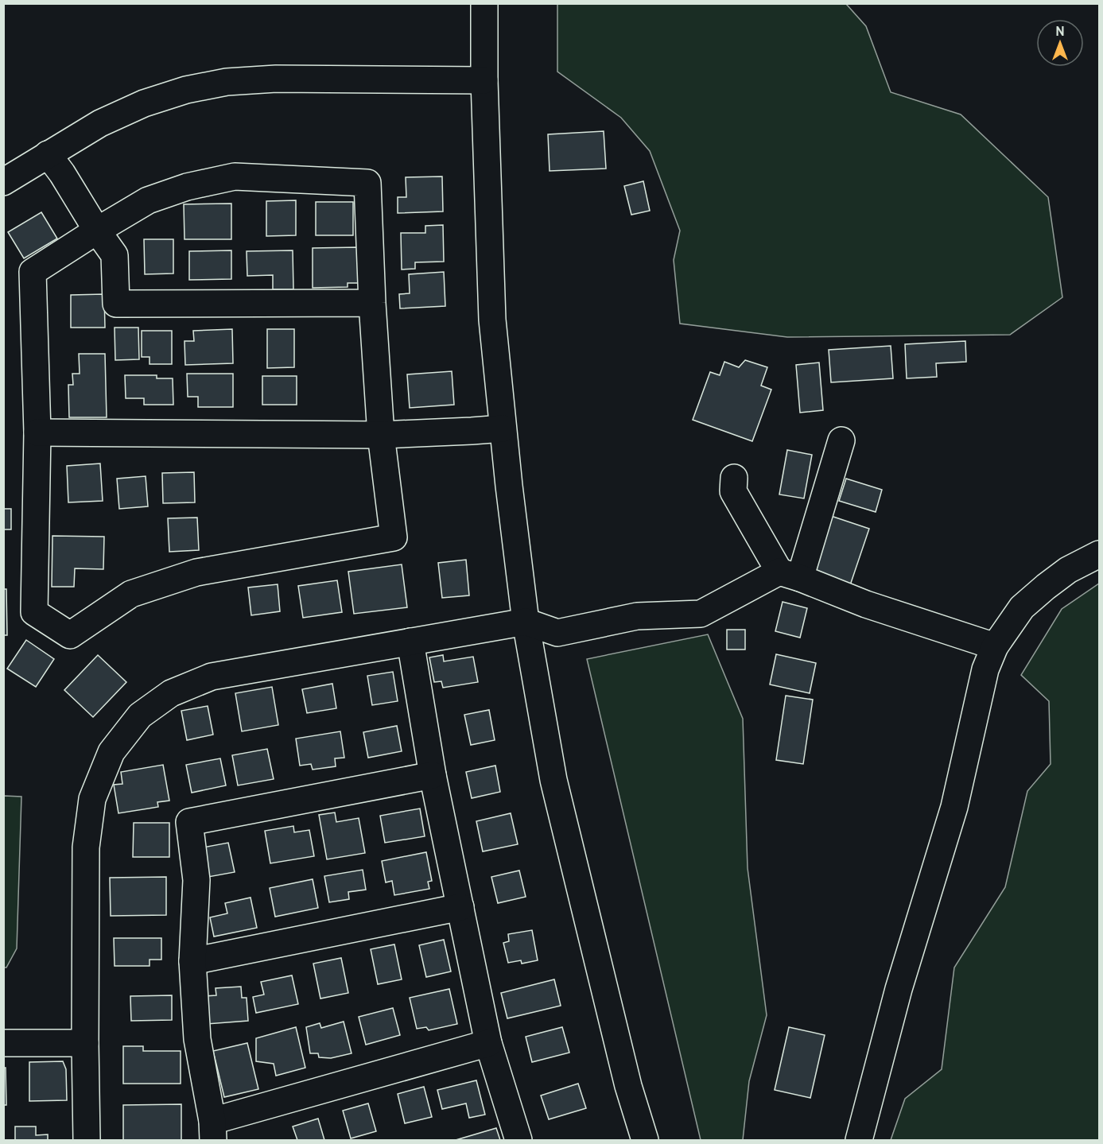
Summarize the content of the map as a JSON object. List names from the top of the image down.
{
  "north": "top"
}
